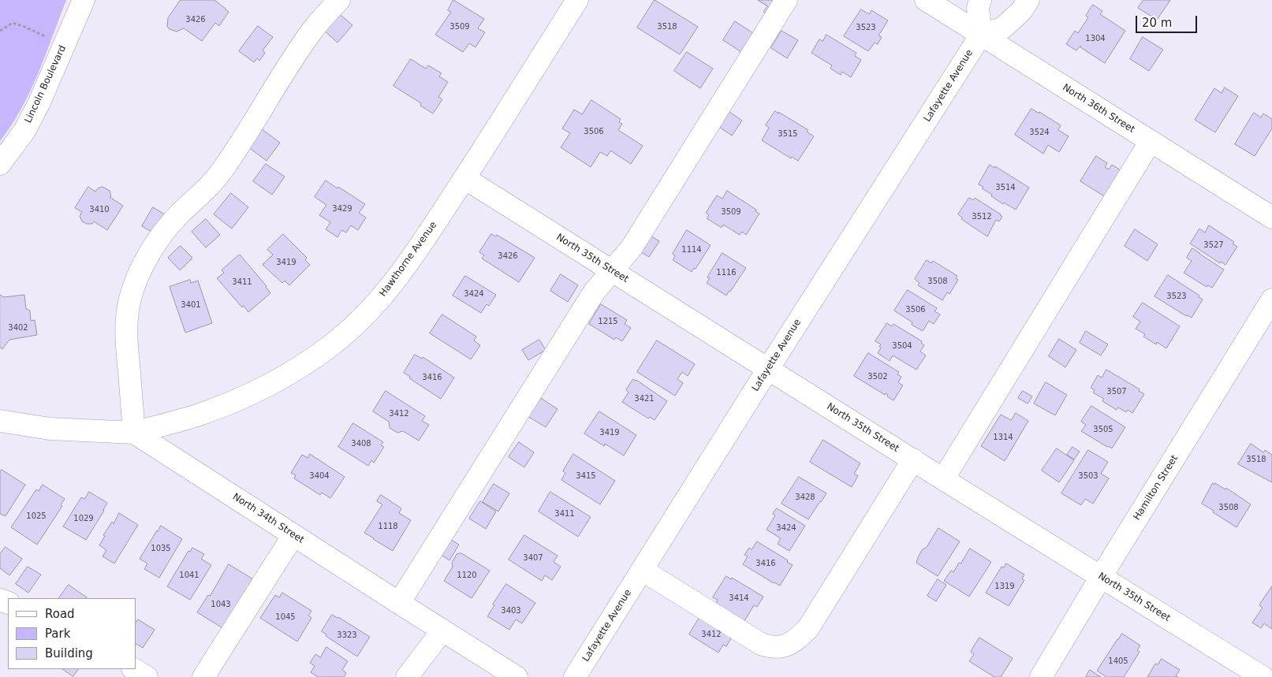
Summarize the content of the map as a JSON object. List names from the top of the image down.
{
  "streets": {
    "street": [
      "Lincoln Boulevard",
      "Lafayette Avenue",
      "North 36th Street",
      "North 35th Street",
      "Hawthorne Avenue",
      "Hamilton Street",
      "North 34th Street"
    ]
  },
  "crossings": [
    ["Lafayette Avenue", "North 36th Street"],
    ["Lafayette Avenue", "North 35th Street"],
    ["North 35th Street", "Hawthorne Avenue"],
    ["North 35th Street", "Hamilton Street"],
    ["Hawthorne Avenue", "North 34th Street"]
  ],
  "house_numbers": [
    "3426",
    "3509",
    "3518",
    "3523",
    "1304",
    "3506",
    "3524",
    "3515",
    "3514",
    "3429",
    "3410",
    "3509",
    "3512",
    "3527",
    "1114",
    "3426",
    "3419",
    "1116",
    "3508",
    "3411",
    "3424",
    "3523",
    "3401",
    "3506",
    "1215",
    "3402",
    "3504",
    "3502",
    "3416",
    "3507",
    "3421",
    "3412",
    "3505",
    "3419",
    "1314",
    "3408",
    "3518",
    "3404",
    "3415",
    "3503",
    "3428",
    "3508",
    "3411",
    "1025",
    "1029",
    "1118",
    "3424",
    "1035",
    "3407",
    "3416",
    "1041",
    "1120",
    "1319",
    "3414",
    "1043",
    "3403",
    "1045",
    "3412",
    "3323",
    "1405"
  ],
  "legend": ["Road", "Park", "Building"],
  "scale_bar": "20 m"
}
